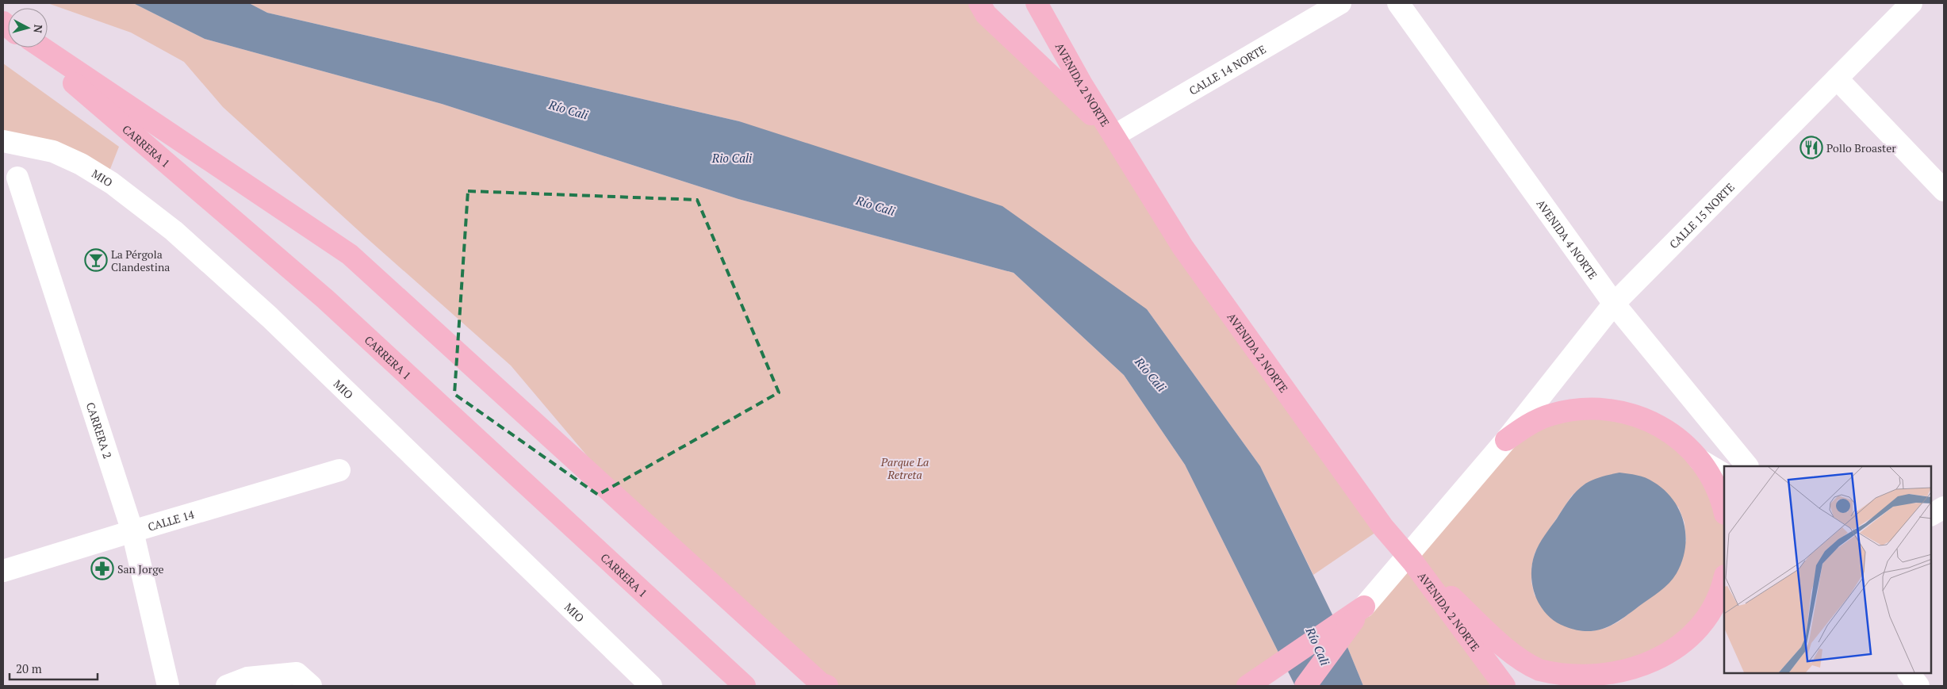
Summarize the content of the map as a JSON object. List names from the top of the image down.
{
  "streets": {
    "main road": ["AVENIDA 2 NORTE", "CARRERA 1"],
    "street": [
      "CALLE 14 NORTE",
      "MIO",
      "CALLE 15 NORTE",
      "AVENIDA 4 NORTE",
      "CARRERA 2",
      "CALLE 14"
    ]
  },
  "crossings": [
    ["CALLE 14 NORTE", "AVENIDA 2 NORTE"],
    ["CALLE 15 NORTE", "AVENIDA 4 NORTE"],
    ["CARRERA 2", "CALLE 14"]
  ],
  "water": ["Río Cali", "Rio Cali"],
  "parks": ["Parque La Retreta"],
  "places": {
    "restaurant": ["Pollo Broaster"],
    "bar": ["La Pérgola Clandestina"],
    "pharmacy": ["San Jorge"]
  },
  "scale_bar": "20 m",
  "north": "right"
}
